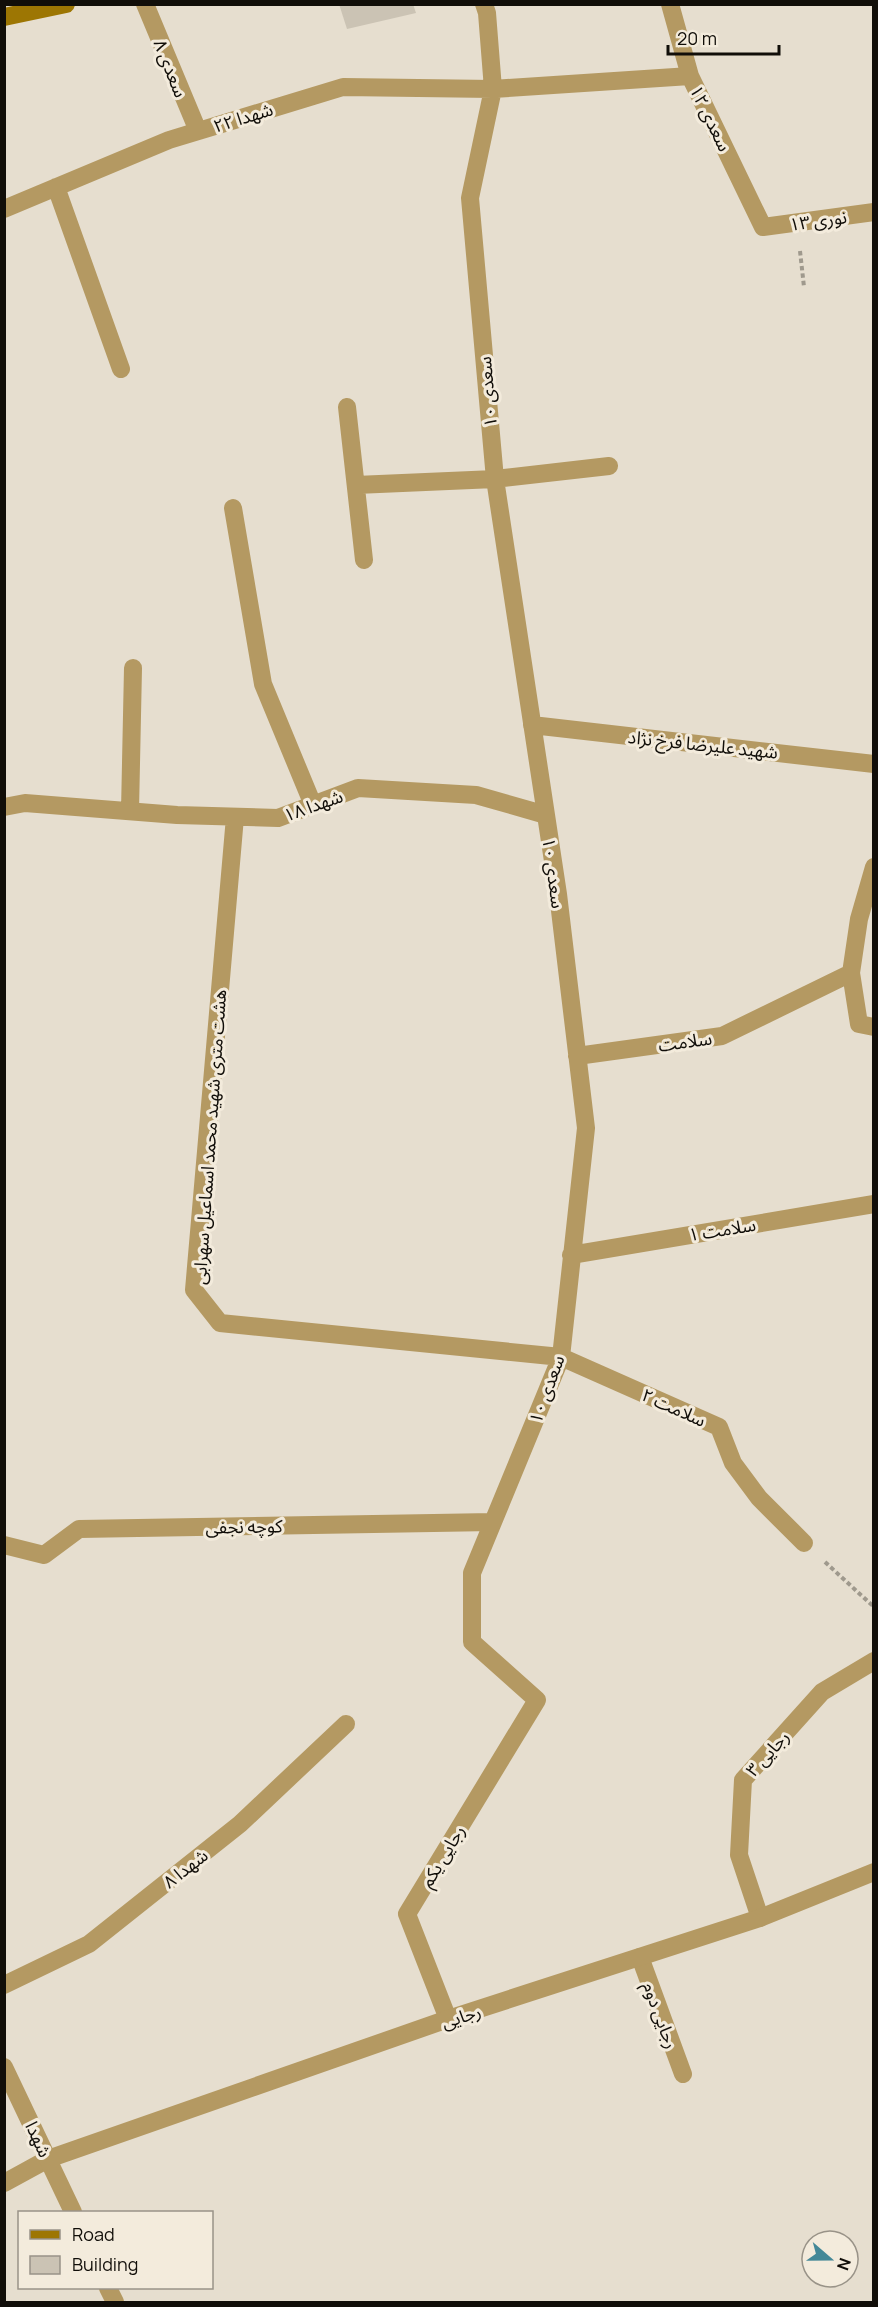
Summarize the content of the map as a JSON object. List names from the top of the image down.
{
  "streets": {
    "street": [
      "سعدی ۸",
      "شهدا ۲۲",
      "سعدی ۱۲",
      "نوری ۱۳",
      "سعدی ۱۰",
      "شهید علیرضا فرخ نژاد",
      "شهدا ۱۸",
      "سلامت",
      "هشت متری شهید محمد اسماعیل سهرابی",
      "سلامت ۱",
      "سلامت ۲",
      "کوچه نجفی",
      "رجایی ۳",
      "رجایی یکم",
      "شهدا ۸",
      "رجایی دوم",
      "رجایی",
      "شهدا"
    ]
  },
  "crossings": [
    ["سعدی ۸", "شهدا ۲۲"],
    ["شهدا ۲۲", "سعدی ۱۲"],
    ["شهدا ۲۲", "سعدی ۱۰"],
    ["سعدی ۱۲", "نوری ۱۳"],
    ["سعدی ۱۰", "شهید علیرضا فرخ نژاد"],
    ["سعدی ۱۰", "شهدا ۱۸"],
    ["سعدی ۱۰", "سلامت"],
    ["سعدی ۱۰", "هشت متری شهید محمد اسماعیل سهرابی"],
    ["سعدی ۱۰", "سلامت ۱"],
    ["سعدی ۱۰", "سلامت ۲"],
    ["سعدی ۱۰", "کوچه نجفی"],
    ["سعدی ۱۰", "رجایی یکم"],
    ["شهدا ۱۸", "هشت متری شهید محمد اسماعیل سهرابی"],
    ["هشت متری شهید محمد اسماعیل سهرابی", "سلامت ۲"],
    ["رجایی ۳", "رجایی"],
    ["رجایی یکم", "رجایی"],
    ["رجایی دوم", "رجایی"],
    ["رجایی", "شهدا"]
  ],
  "legend": ["Road", "Building"],
  "scale_bar": "20 m",
  "north": "right"
}
